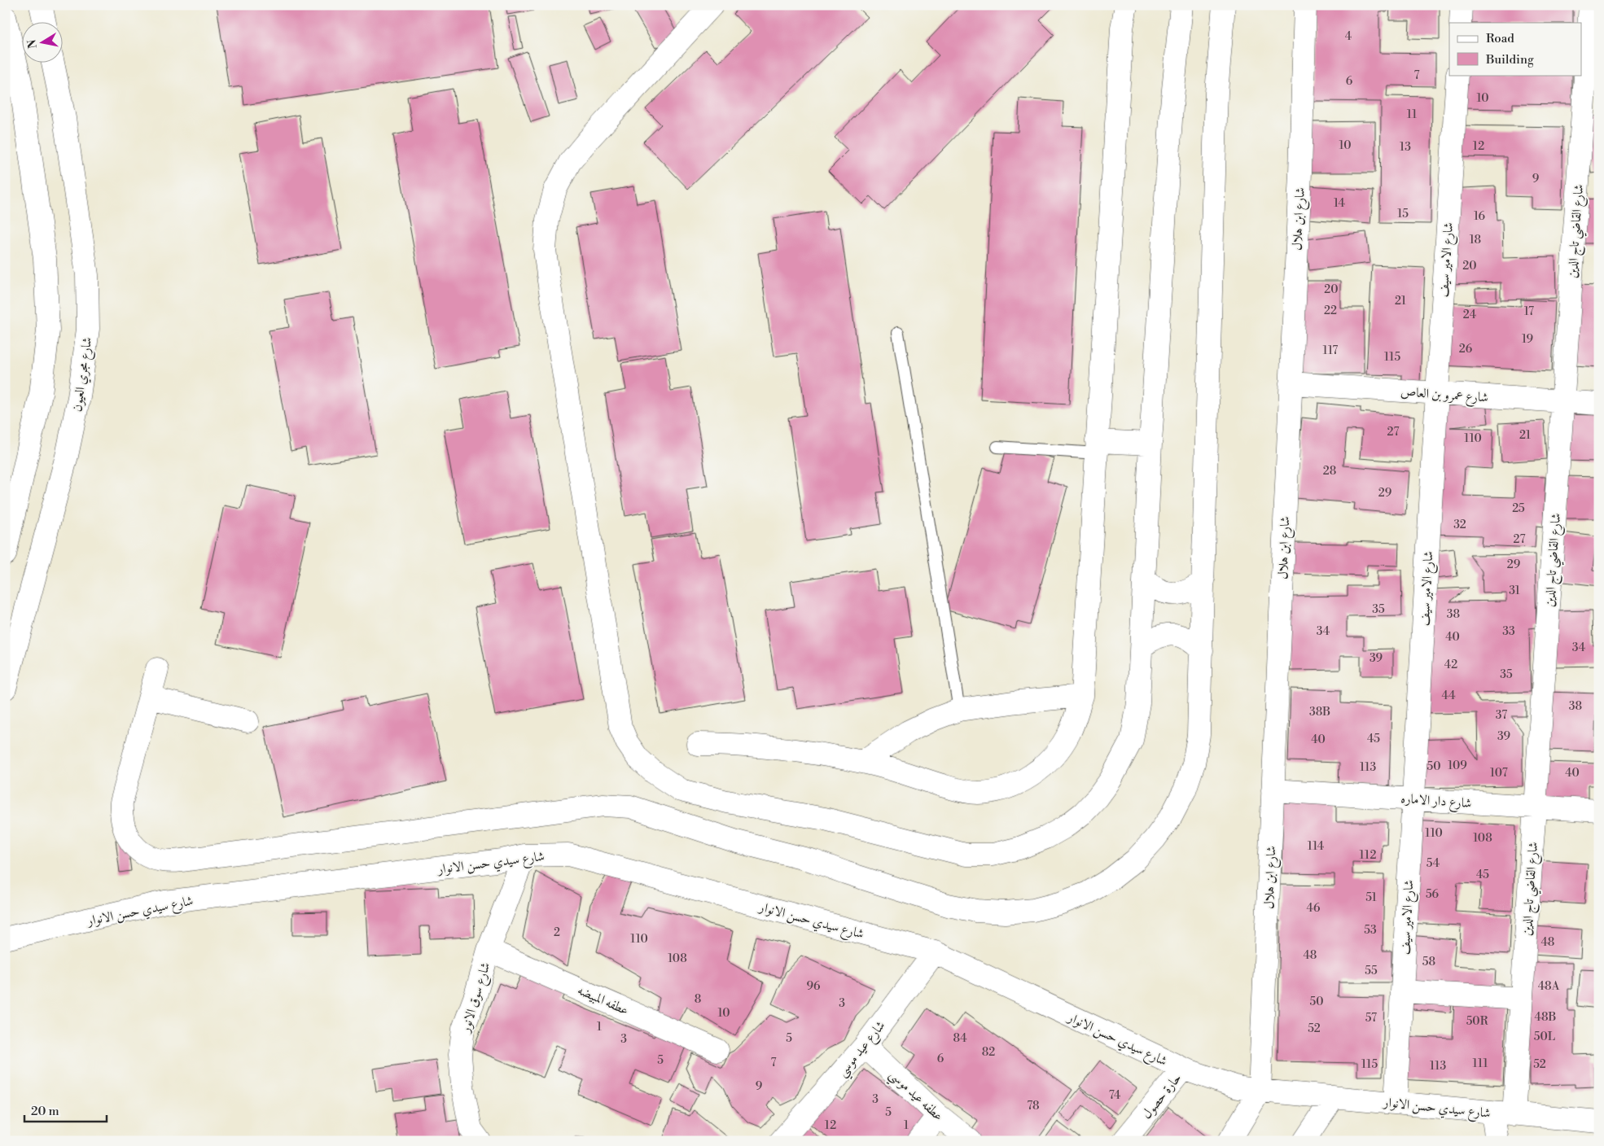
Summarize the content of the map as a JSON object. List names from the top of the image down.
{
  "streets": {
    "street": [
      "شارع ابن هلال",
      "شارع القاضي تاج الدين",
      "شارع الامير سيف",
      "شارع مجري العيون",
      "شارع عمرو بن العاص",
      "شارع دار الاماره",
      "شارع سيدي حسن الانوار",
      "شارع سوق الانور",
      "عطفه المبيضه",
      "شارع عيد موسي",
      "عطفه عيد موسي",
      "حارة حصول"
    ]
  },
  "crossings": [
    ["شارع ابن هلال", "شارع عمرو بن العاص"],
    ["شارع ابن هلال", "شارع دار الاماره"],
    ["شارع ابن هلال", "شارع سيدي حسن الانوار"],
    ["شارع القاضي تاج الدين", "شارع عمرو بن العاص"],
    ["شارع القاضي تاج الدين", "شارع دار الاماره"],
    ["شارع القاضي تاج الدين", "شارع سيدي حسن الانوار"],
    ["شارع الامير سيف", "شارع عمرو بن العاص"],
    ["شارع الامير سيف", "شارع دار الاماره"],
    ["شارع الامير سيف", "شارع سيدي حسن الانوار"],
    ["شارع سيدي حسن الانوار", "شارع سوق الانور"],
    ["شارع سيدي حسن الانوار", "شارع عيد موسي"],
    ["شارع سيدي حسن الانوار", "حارة حصول"],
    ["شارع سوق الانور", "عطفه المبيضه"],
    ["شارع عيد موسي", "عطفه عيد موسي"]
  ],
  "house_numbers": [
    "4",
    "7",
    "6",
    "10",
    "11",
    "10",
    "12",
    "13",
    "9",
    "14",
    "15",
    "16",
    "18",
    "20",
    "20",
    "21",
    "22",
    "17",
    "24",
    "19",
    "26",
    "117",
    "115",
    "27",
    "21",
    "110",
    "28",
    "29",
    "25",
    "32",
    "27",
    "29",
    "31",
    "35",
    "38",
    "34",
    "33",
    "40",
    "34",
    "39",
    "42",
    "35",
    "44",
    "38",
    "38B",
    "37",
    "39",
    "45",
    "40",
    "109",
    "50",
    "113",
    "107",
    "40",
    "110",
    "108",
    "114",
    "112",
    "54",
    "45",
    "56",
    "51",
    "46",
    "53",
    "2",
    "110",
    "48",
    "48",
    "108",
    "58",
    "55",
    "96",
    "48A",
    "8",
    "50",
    "3",
    "10",
    "48B",
    "57",
    "50R",
    "1",
    "52",
    "50L",
    "5",
    "84",
    "3",
    "82",
    "6",
    "5",
    "7",
    "111",
    "115",
    "52",
    "113",
    "9",
    "74",
    "3",
    "78",
    "5",
    "12",
    "1"
  ],
  "legend": ["Road", "Building"],
  "scale_bar": "20 m",
  "north": "left"
}
